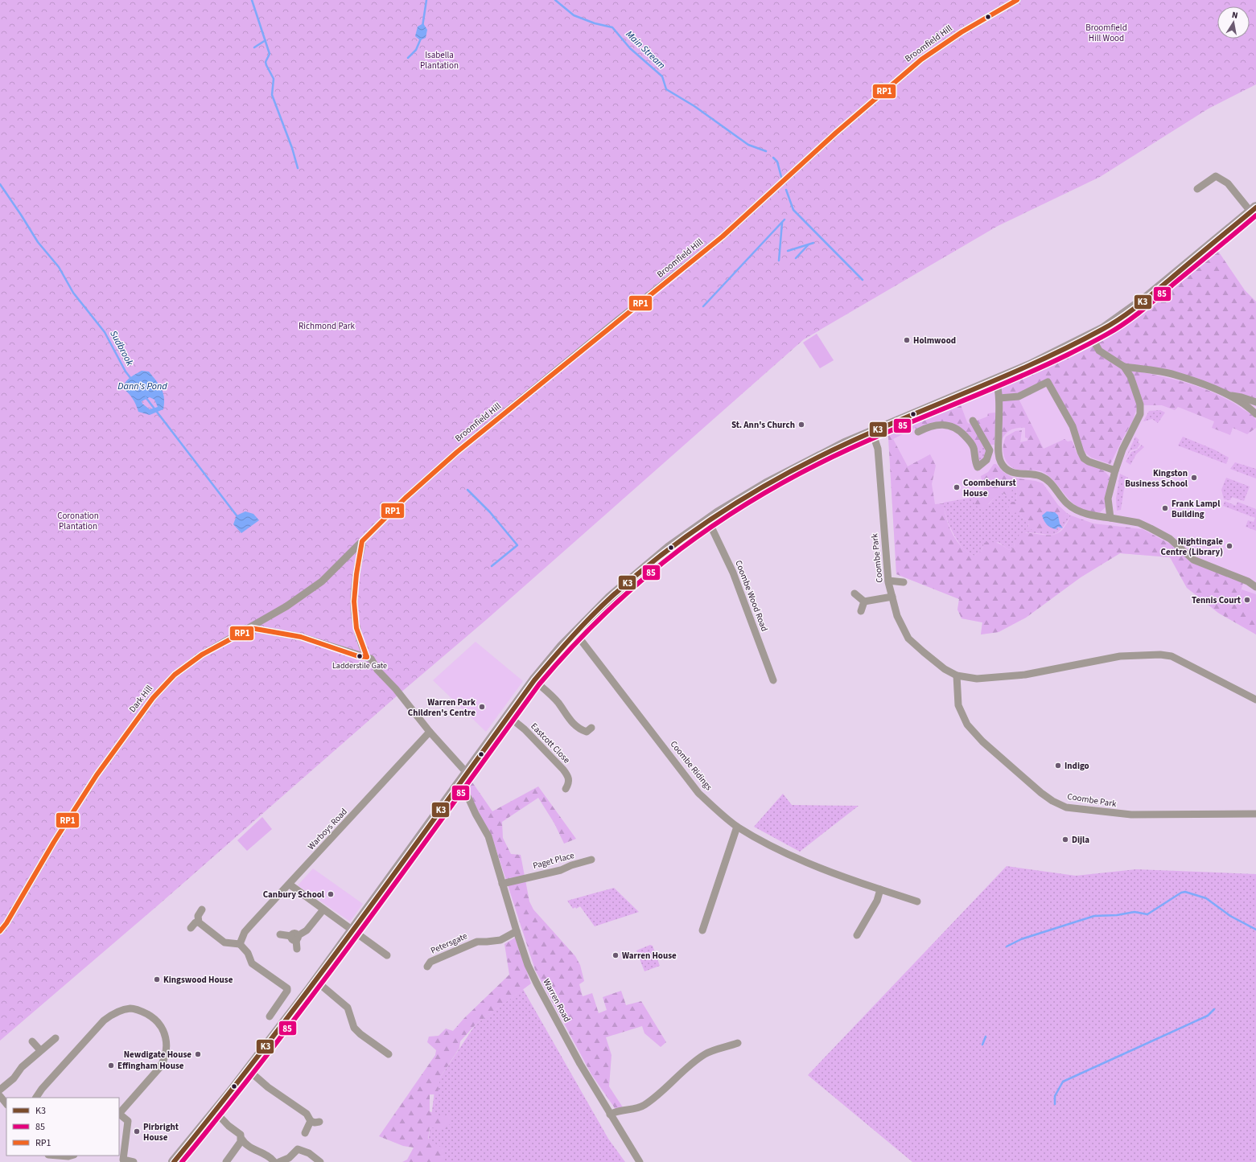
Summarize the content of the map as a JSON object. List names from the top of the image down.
{
  "streets": {
    "street": [
      "Broomfield Hill",
      "Coombe Park",
      "Coombe Wood Road",
      "Dark Hill",
      "Eastcott Close",
      "Coombe Ridings",
      "Warboys Road",
      "Paget Place",
      "Petersgate",
      "Warren Road"
    ]
  },
  "crossings": [
    ["Broomfield Hill", "Dark Hill"],
    ["Paget Place", "Warren Road"],
    ["Petersgate", "Warren Road"]
  ],
  "water": ["Main Stream", "Sudbrook", "Dann's Pond"],
  "parks": [
    "Broomfield Hill Wood",
    "Isabella Plantation",
    "Richmond Park",
    "Coronation Plantation"
  ],
  "places": [
    "Holmwood",
    "St. Ann's Church",
    "Kingston Business School",
    "Coombehurst House",
    "Frank Lampl Building",
    "Nightingale Centre (Library)",
    "Tennis Court",
    "Ladderstile Gate",
    "Warren Park Children's Centre",
    "Indigo",
    "Dijla",
    "Canbury School",
    "Warren House",
    "Kingswood House",
    "Newdigate House",
    "Effingham House",
    "Pirbright House"
  ],
  "lines": ["transit line RP1", "transit line K3", "transit line 85"],
  "legend": ["K3", "85", "RP1"],
  "north": "top"
}
